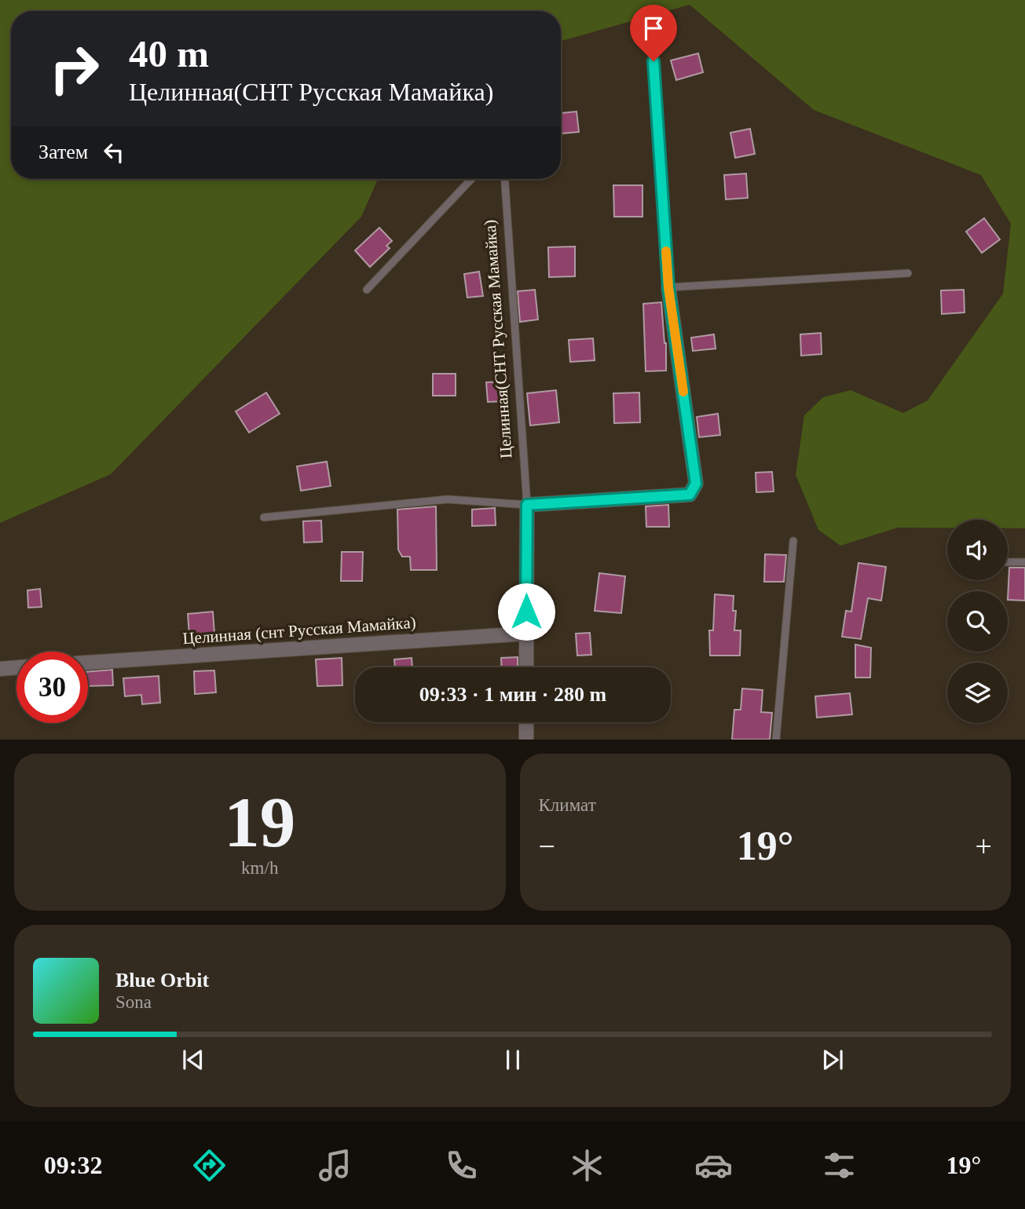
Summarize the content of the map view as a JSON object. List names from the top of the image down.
{
  "streets": {
    "street": ["Целинная(СНТ Русская Мамайка)", "Целинная (снт Русская Мамайка)"]
  },
  "crossings": [
    ["Целинная(СНТ Русская Мамайка)", "Целинная (снт Русская Мамайка)"]
  ],
  "page": {
    "turn": ["40 m", "Целинная(СНТ Русская Мамайка)"],
    "then": "Затем",
    "limit": "30",
    "trip": "09:33 · 1 мин · 280 m",
    "tile": [
      ["19", "km/h"],
      "Климат"
    ],
    "heat": ["−", "19°", "+"],
    "song": ["Blue Orbit", "Sona"],
    "tabs": ["09:32", "19°"]
  }
}
